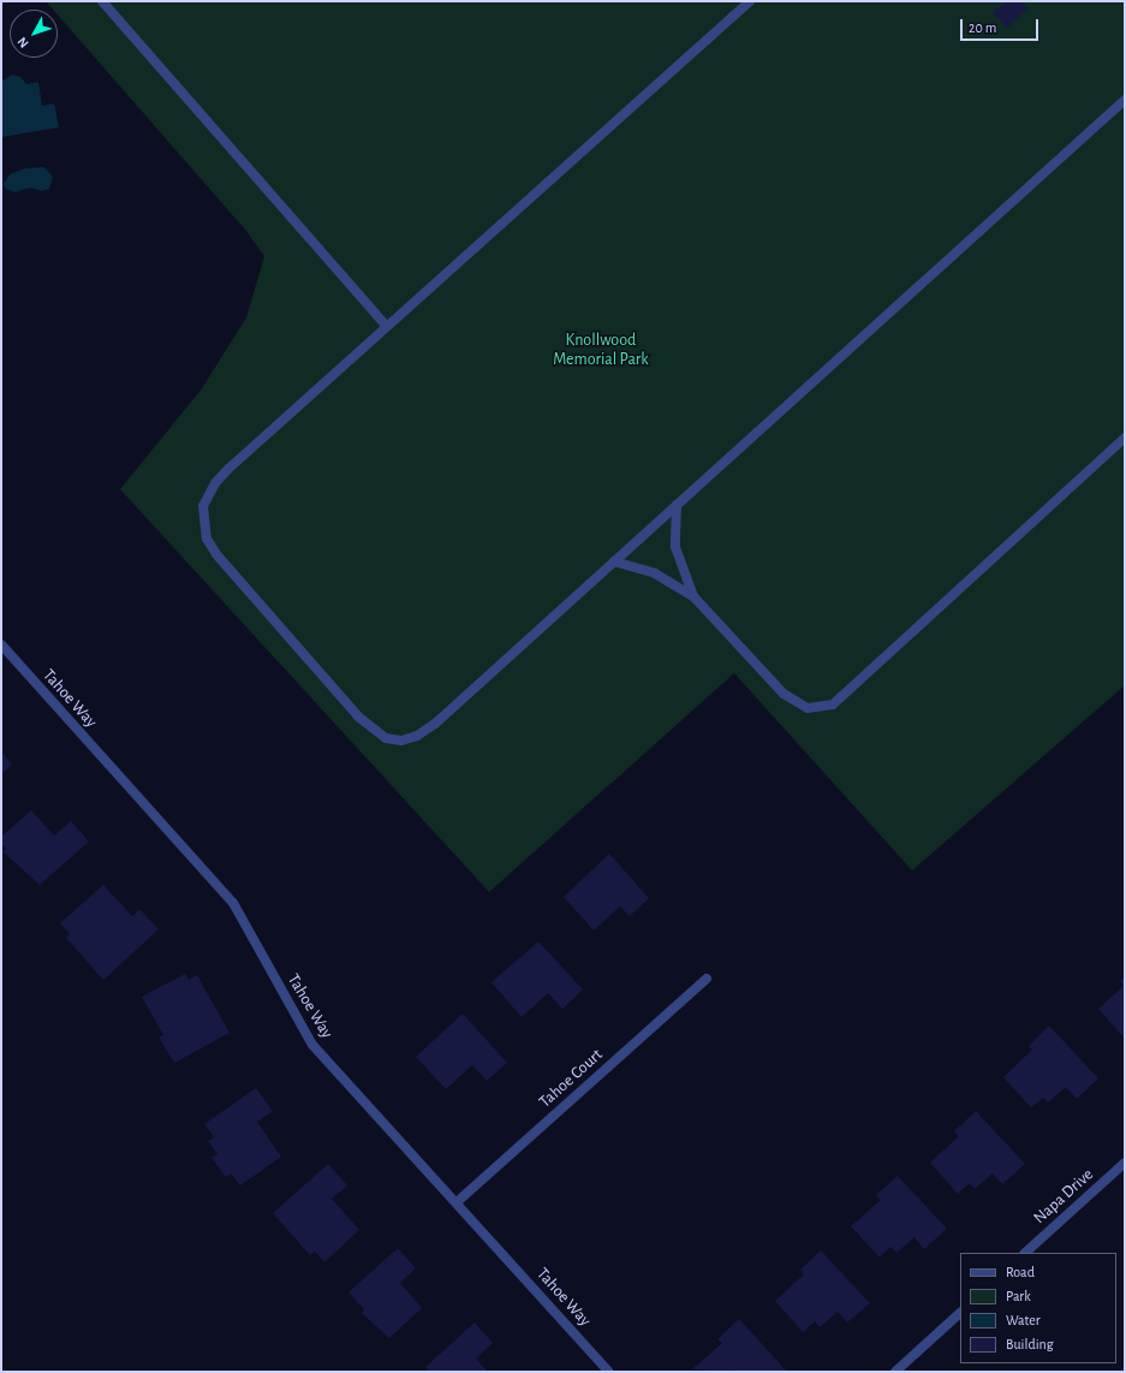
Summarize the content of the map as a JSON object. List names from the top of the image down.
{
  "streets": {
    "street": ["Tahoe Way", "Tahoe Court", "Napa Drive"]
  },
  "crossings": [
    ["Tahoe Way", "Tahoe Court"]
  ],
  "parks": ["Knollwood Memorial Park"],
  "legend": [
    "Road",
    "Park",
    "Water",
    "Building"
  ],
  "scale_bar": "20 m",
  "north": "bottom left"
}
